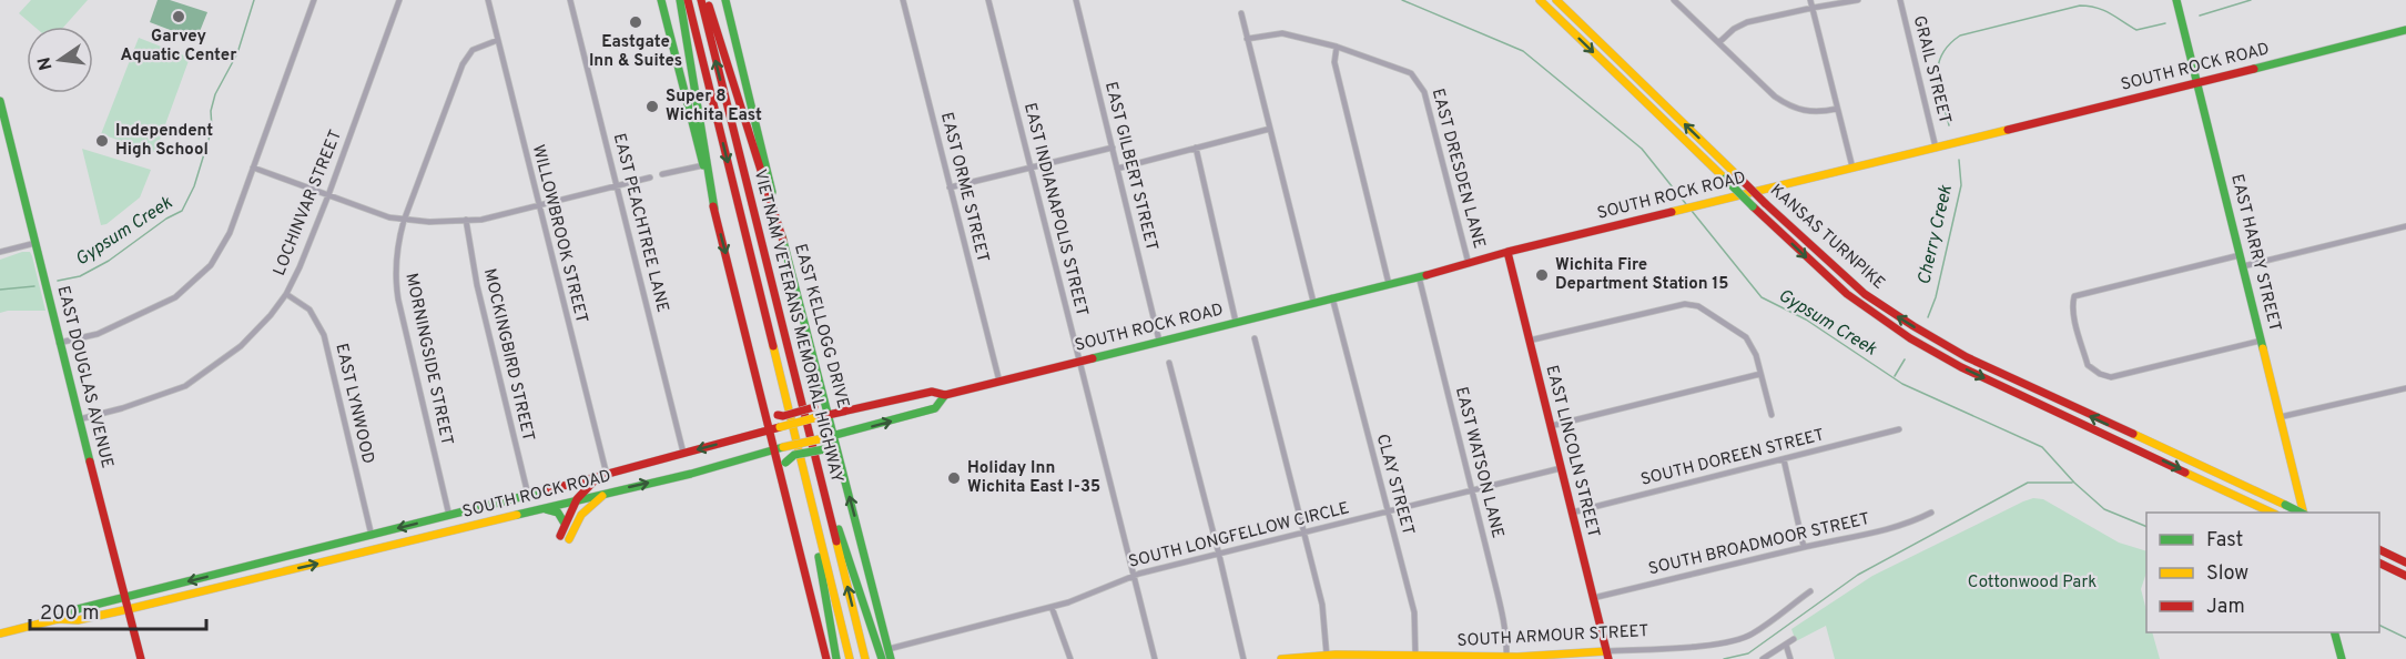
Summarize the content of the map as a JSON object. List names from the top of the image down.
{
  "streets": {
    "main road": [
      "SOUTH ROCK ROAD",
      "KANSAS TURNPIKE",
      "EAST HARRY STREET",
      "VIETNAM VETERANS MEMORIAL HIGHWAY",
      "EAST KELLOGG DRIVE",
      "EAST DOUGLAS AVENUE",
      "EAST LINCOLN STREET",
      "SOUTH ARMOUR STREET"
    ],
    "street": [
      "GRAIL STREET",
      "EAST GILBERT STREET",
      "EAST DRESDEN LANE",
      "EAST ORME STREET",
      "LOCHINVAR STREET",
      "EAST INDIANAPOLIS STREET",
      "EAST PEACHTREE LANE",
      "WILLOWBROOK STREET",
      "MOCKINGBIRD STREET",
      "MORNINGSIDE STREET",
      "EAST LYNWOOD",
      "SOUTH DOREEN STREET",
      "EAST WATSON LANE",
      "CLAY STREET",
      "SOUTH LONGFELLOW CIRCLE",
      "SOUTH BROADMOOR STREET"
    ]
  },
  "crossings": [
    ["SOUTH ROCK ROAD", "GRAIL STREET"],
    ["SOUTH ROCK ROAD", "EAST GILBERT STREET"],
    ["SOUTH ROCK ROAD", "EAST DRESDEN LANE"],
    ["SOUTH ROCK ROAD", "EAST ORME STREET"],
    ["SOUTH ROCK ROAD", "EAST INDIANAPOLIS STREET"],
    ["SOUTH ROCK ROAD", "EAST PEACHTREE LANE"],
    ["SOUTH ROCK ROAD", "WILLOWBROOK STREET"],
    ["SOUTH ROCK ROAD", "EAST HARRY STREET"],
    ["SOUTH ROCK ROAD", "EAST KELLOGG DRIVE"],
    ["SOUTH ROCK ROAD", "MOCKINGBIRD STREET"],
    ["SOUTH ROCK ROAD", "MORNINGSIDE STREET"],
    ["SOUTH ROCK ROAD", "EAST DOUGLAS AVENUE"],
    ["SOUTH ROCK ROAD", "EAST LYNWOOD"],
    ["SOUTH ROCK ROAD", "EAST LINCOLN STREET"],
    ["SOUTH ROCK ROAD", "EAST WATSON LANE"],
    ["SOUTH ROCK ROAD", "CLAY STREET"],
    ["LOCHINVAR STREET", "EAST DOUGLAS AVENUE"],
    ["LOCHINVAR STREET", "EAST LYNWOOD"],
    ["EAST INDIANAPOLIS STREET", "SOUTH LONGFELLOW CIRCLE"],
    ["WILLOWBROOK STREET", "MORNINGSIDE STREET"],
    ["EAST KELLOGG DRIVE", "SOUTH LONGFELLOW CIRCLE"],
    ["EAST LINCOLN STREET", "SOUTH DOREEN STREET"],
    ["EAST LINCOLN STREET", "SOUTH LONGFELLOW CIRCLE"],
    ["EAST LINCOLN STREET", "SOUTH BROADMOOR STREET"],
    ["EAST LINCOLN STREET", "SOUTH ARMOUR STREET"],
    ["EAST WATSON LANE", "SOUTH LONGFELLOW CIRCLE"],
    ["EAST WATSON LANE", "SOUTH ARMOUR STREET"],
    ["CLAY STREET", "SOUTH LONGFELLOW CIRCLE"],
    ["CLAY STREET", "SOUTH ARMOUR STREET"]
  ],
  "water": ["Gypsum Creek", "Cherry Creek"],
  "parks": ["Cottonwood Park"],
  "places": [
    "Garvey Aquatic Center",
    "Eastgate Inn & Suites",
    "Super 8 Wichita East",
    "Independent High School",
    "Wichita Fire Department Station 15",
    "Holiday Inn Wichita East I-35"
  ],
  "legend": ["Fast", "Slow", "Jam"],
  "scale_bar": "200 m",
  "north": "left"
}
